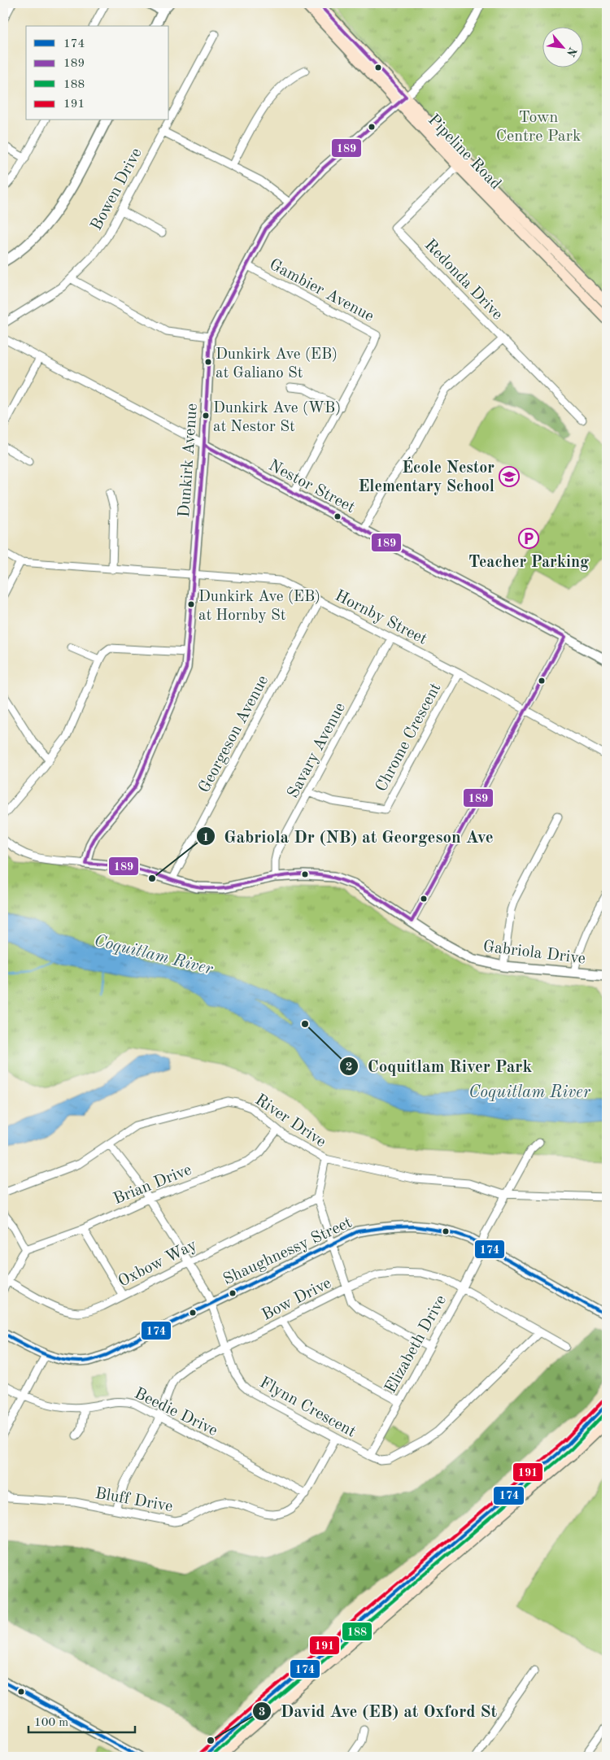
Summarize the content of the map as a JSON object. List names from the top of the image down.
{
  "streets": {
    "main road": ["Pipeline Road"],
    "street": [
      "Bowen Drive",
      "Redonda Drive",
      "Gambier Avenue",
      "Dunkirk Avenue",
      "Nestor Street",
      "Hornby Street",
      "Georgeson Avenue",
      "Chrome Crescent",
      "Savary Avenue",
      "Gabriola Drive",
      "River Drive",
      "Brian Drive",
      "Shaughnessy Street",
      "Oxbow Way",
      "Bow Drive",
      "Elizabeth Drive",
      "Flynn Crescent",
      "Beedie Drive",
      "Bluff Drive"
    ]
  },
  "crossings": [
    ["Pipeline Road", "Redonda Drive"],
    ["Pipeline Road", "Dunkirk Avenue"],
    ["Gambier Avenue", "Dunkirk Avenue"],
    ["Gambier Avenue", "Nestor Street"],
    ["Dunkirk Avenue", "Nestor Street"],
    ["Dunkirk Avenue", "Hornby Street"],
    ["Dunkirk Avenue", "Gabriola Drive"],
    ["Hornby Street", "Georgeson Avenue"],
    ["Hornby Street", "Chrome Crescent"],
    ["Hornby Street", "Savary Avenue"],
    ["Georgeson Avenue", "Gabriola Drive"],
    ["Chrome Crescent", "Savary Avenue"],
    ["Savary Avenue", "Gabriola Drive"],
    ["River Drive", "Brian Drive"],
    ["River Drive", "Elizabeth Drive"],
    ["River Drive", "Flynn Crescent"],
    ["Brian Drive", "Flynn Crescent"],
    ["Shaughnessy Street", "Elizabeth Drive"],
    ["Shaughnessy Street", "Flynn Crescent"],
    ["Oxbow Way", "Flynn Crescent"],
    ["Bow Drive", "Elizabeth Drive"],
    ["Bow Drive", "Flynn Crescent"],
    ["Bow Drive", "Beedie Drive"],
    ["Bow Drive", "Bluff Drive"],
    ["Elizabeth Drive", "Flynn Crescent"],
    ["Flynn Crescent", "Bluff Drive"],
    ["Beedie Drive", "Bluff Drive"]
  ],
  "water": ["Coquitlam River"],
  "parks": ["Town Centre Park"],
  "places": {
    "other": [
      "Dunkirk Ave (EB) at Galiano St",
      "Dunkirk Ave (WB) at Nestor St",
      "Dunkirk Ave (EB) at Hornby St",
      "Gabriola Dr (NB) at Georgeson Ave",
      "Coquitlam River Park",
      "David Ave (EB) at Oxford St"
    ],
    "school or university": ["École Nestor Elementary School"],
    "parking": ["Teacher Parking"]
  },
  "lines": [
    "transit line 189",
    "transit line 174",
    "transit line 191",
    "transit line 188"
  ],
  "legend": [
    "174",
    "189",
    "188",
    "191"
  ],
  "scale_bar": "100 m",
  "north": "bottom right"
}
